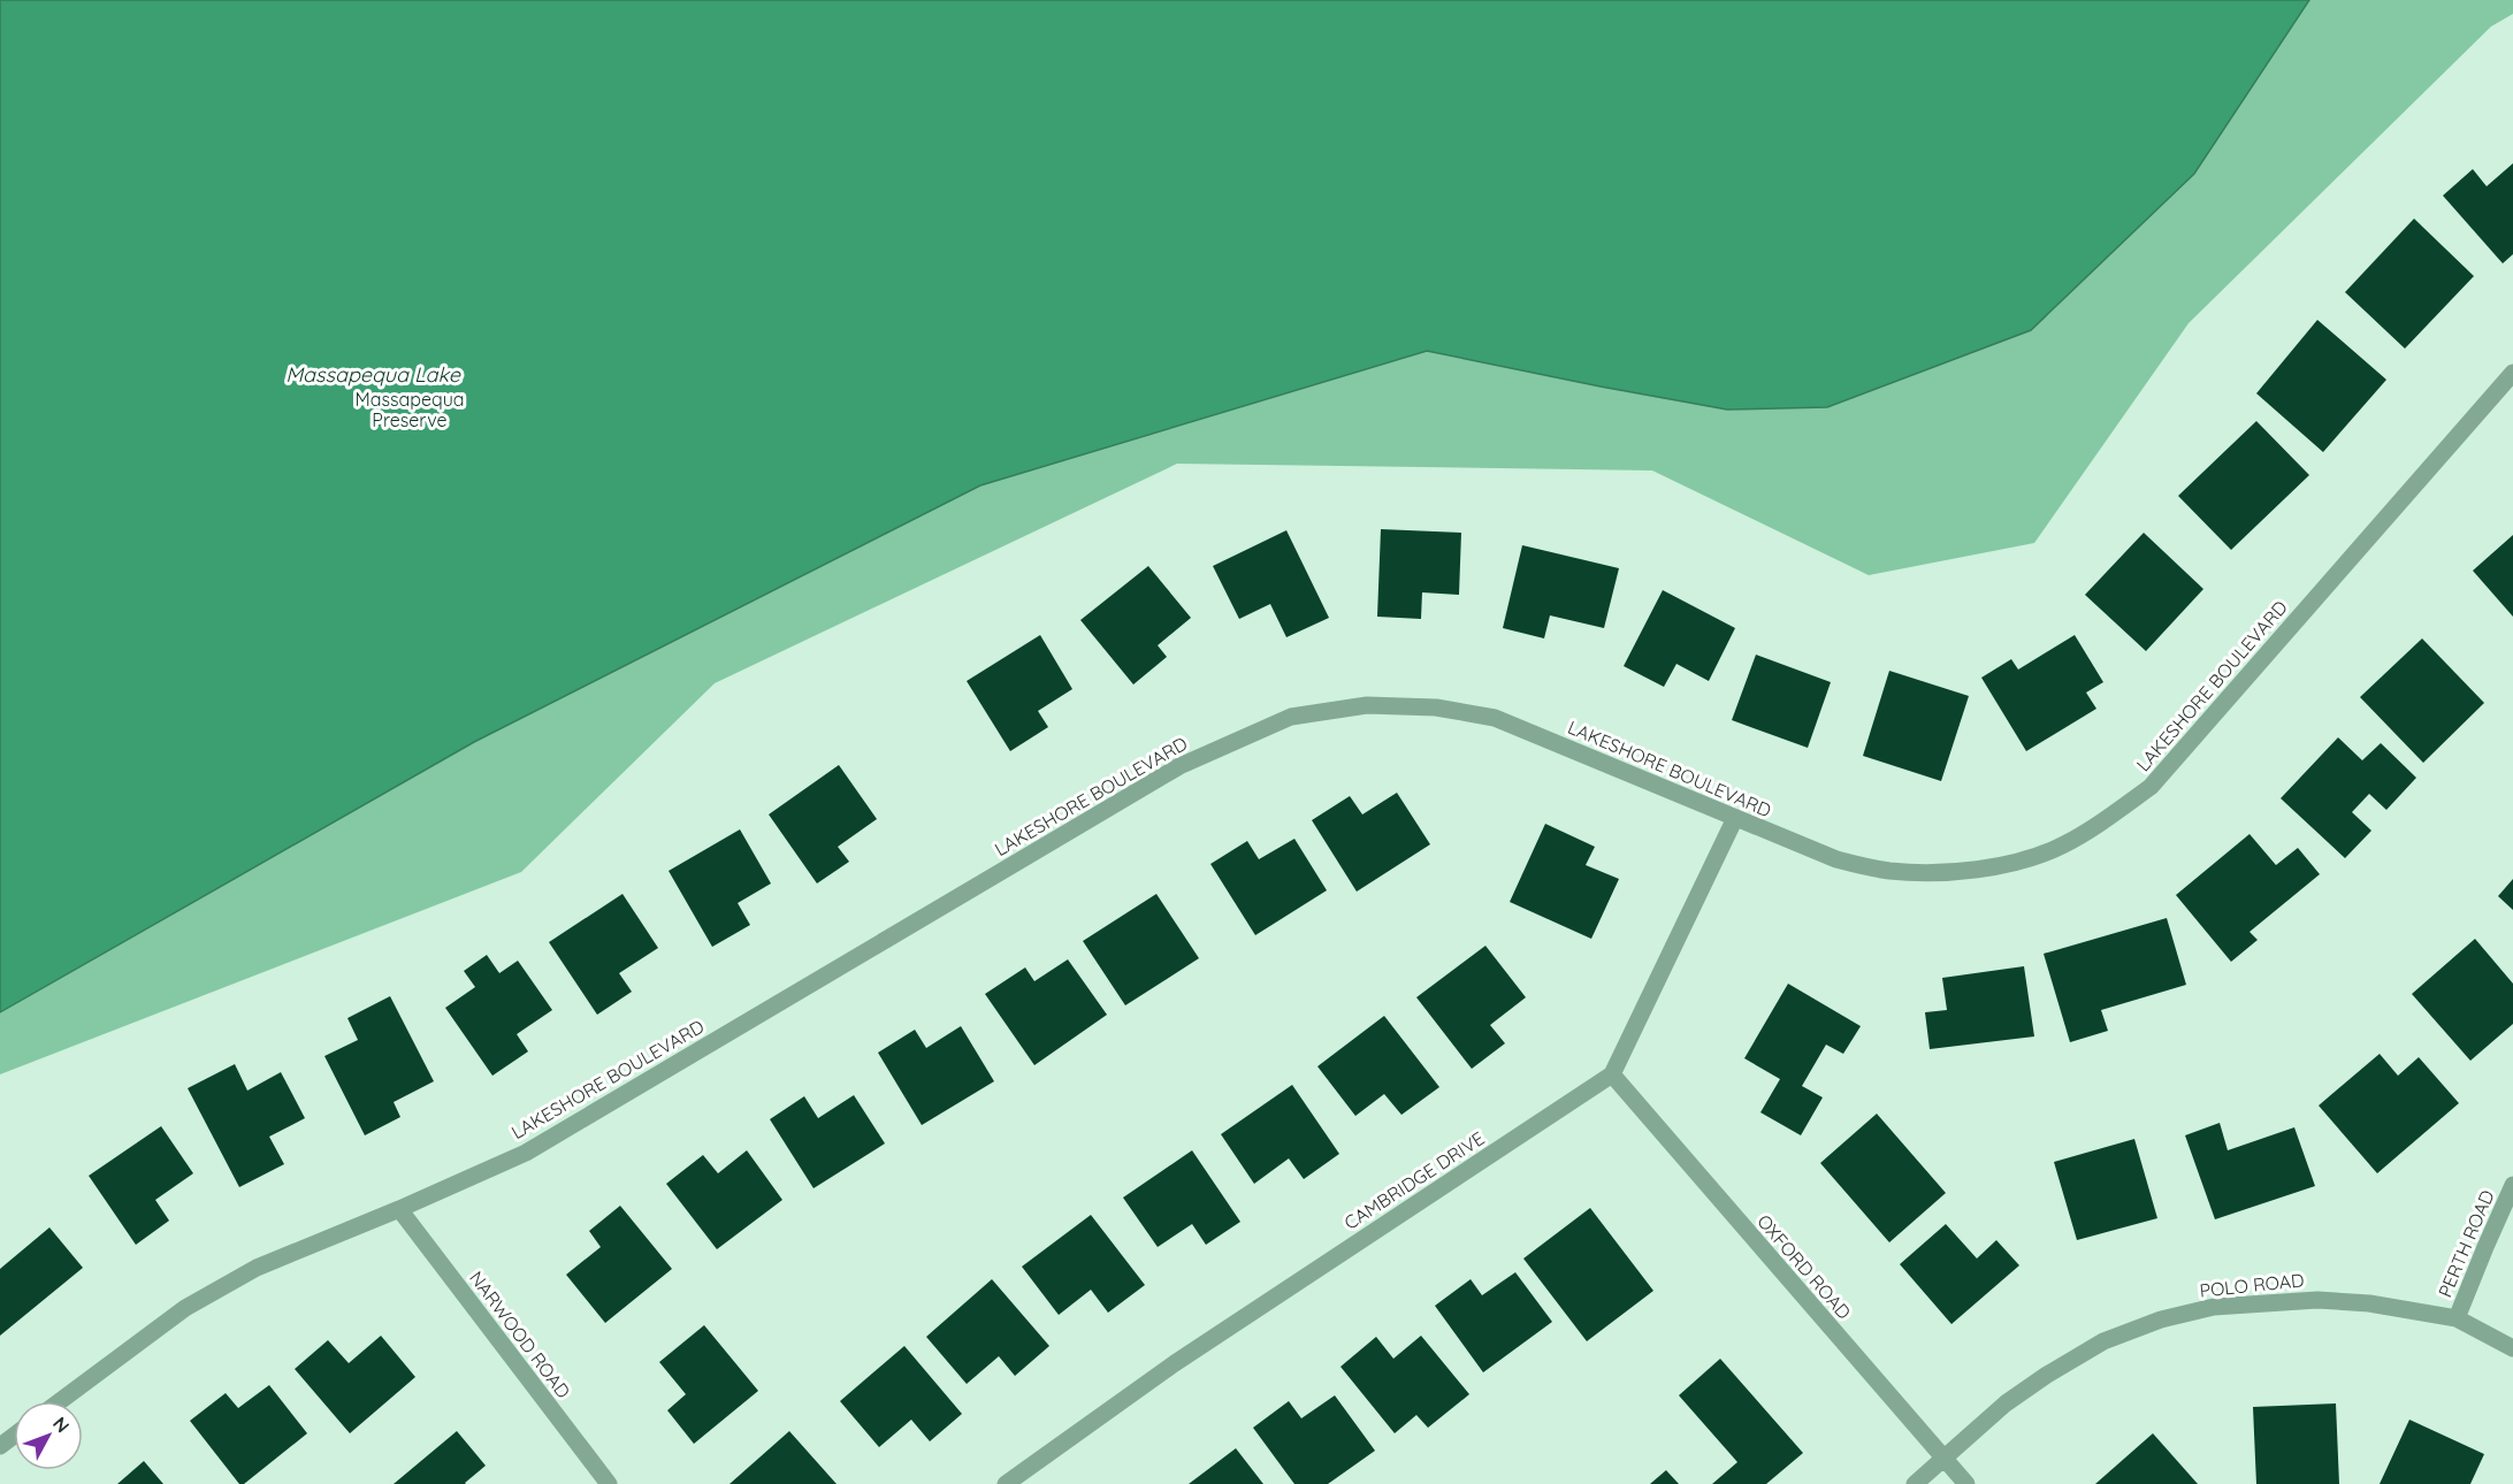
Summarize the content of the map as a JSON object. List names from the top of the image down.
{
  "streets": {
    "street": [
      "LAKESHORE BOULEVARD",
      "CAMBRIDGE DRIVE",
      "PERTH ROAD",
      "OXFORD ROAD",
      "POLO ROAD",
      "NARWOOD ROAD"
    ]
  },
  "crossings": [
    ["LAKESHORE BOULEVARD", "NARWOOD ROAD"],
    ["CAMBRIDGE DRIVE", "OXFORD ROAD"],
    ["PERTH ROAD", "POLO ROAD"],
    ["OXFORD ROAD", "POLO ROAD"]
  ],
  "water": ["Massapequa Lake"],
  "parks": ["Massapequa Preserve"],
  "north": "top right"
}
